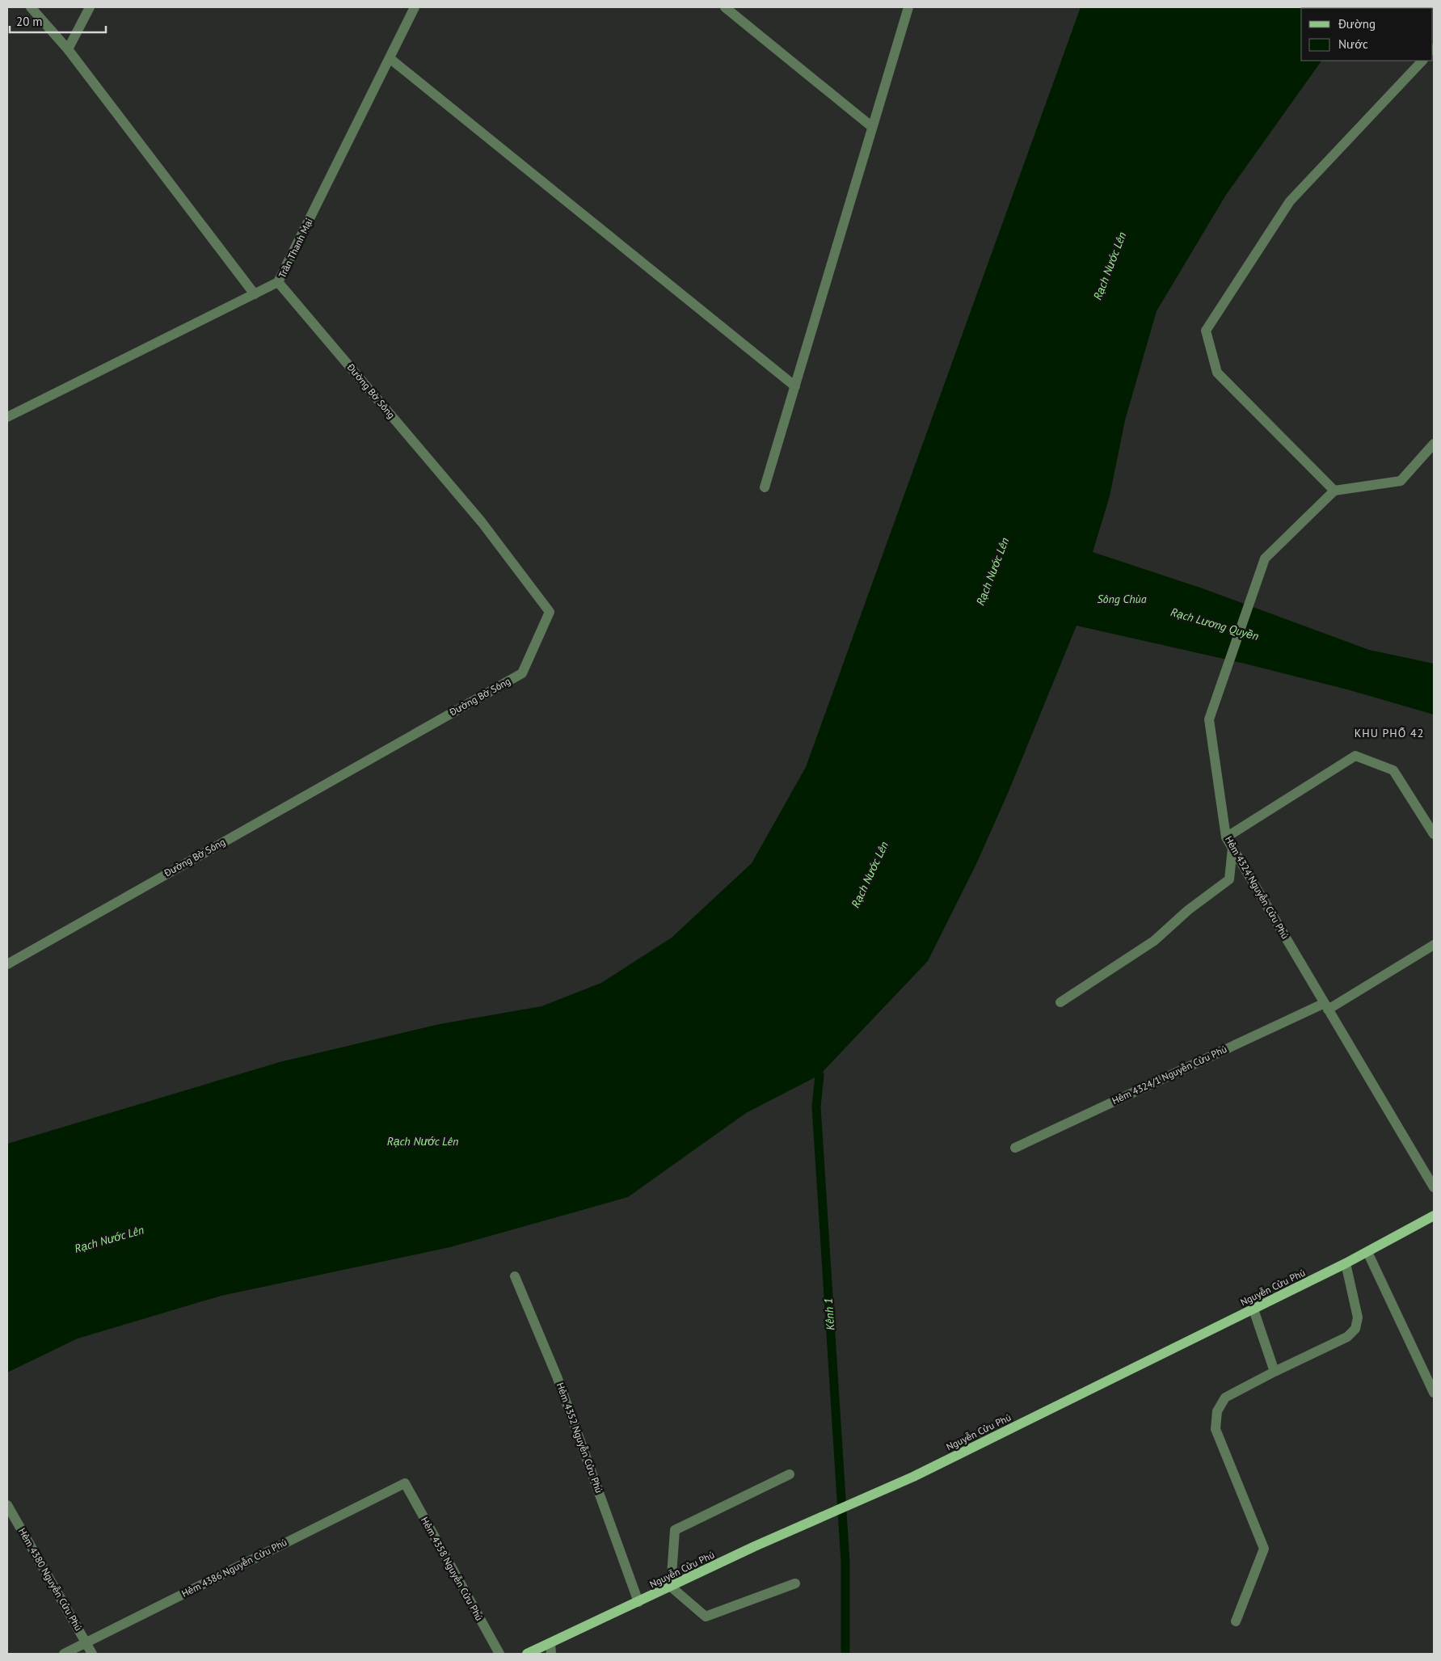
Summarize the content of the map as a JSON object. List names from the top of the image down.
{
  "streets": {
    "main road": ["Nguyễn Cửu Phú"],
    "street": [
      "Trần Thanh Mại",
      "Đường Bờ Sông",
      "Hẻm 4324 Nguyễn Cửu Phú",
      "Hẻm 4324/1 Nguyễn Cửu Phú",
      "Hẻm 4352 Nguyễn Cửu Phú",
      "Hẻm 4386 Nguyễn Cửu Phú",
      "Hẻm 4358 Nguyễn Cửu Phú",
      "Hẻm 4380 Nguyễn Cửu Phú"
    ]
  },
  "crossings": [
    ["Trần Thanh Mại", "Đường Bờ Sông"],
    ["Hẻm 4324 Nguyễn Cửu Phú", "Hẻm 4324/1 Nguyễn Cửu Phú"],
    ["Nguyễn Cửu Phú", "Hẻm 4352 Nguyễn Cửu Phú"],
    ["Hẻm 4386 Nguyễn Cửu Phú", "Hẻm 4358 Nguyễn Cửu Phú"],
    ["Hẻm 4386 Nguyễn Cửu Phú", "Hẻm 4380 Nguyễn Cửu Phú"]
  ],
  "districts": ["KHU PHỐ 42"],
  "water": [
    "Rạch Nước Lên",
    "Sông Chùa",
    "Rạch Lương Quyền",
    "Kênh 1"
  ],
  "legend": ["Đường", "Nước"],
  "scale_bar": "20 m"
}
